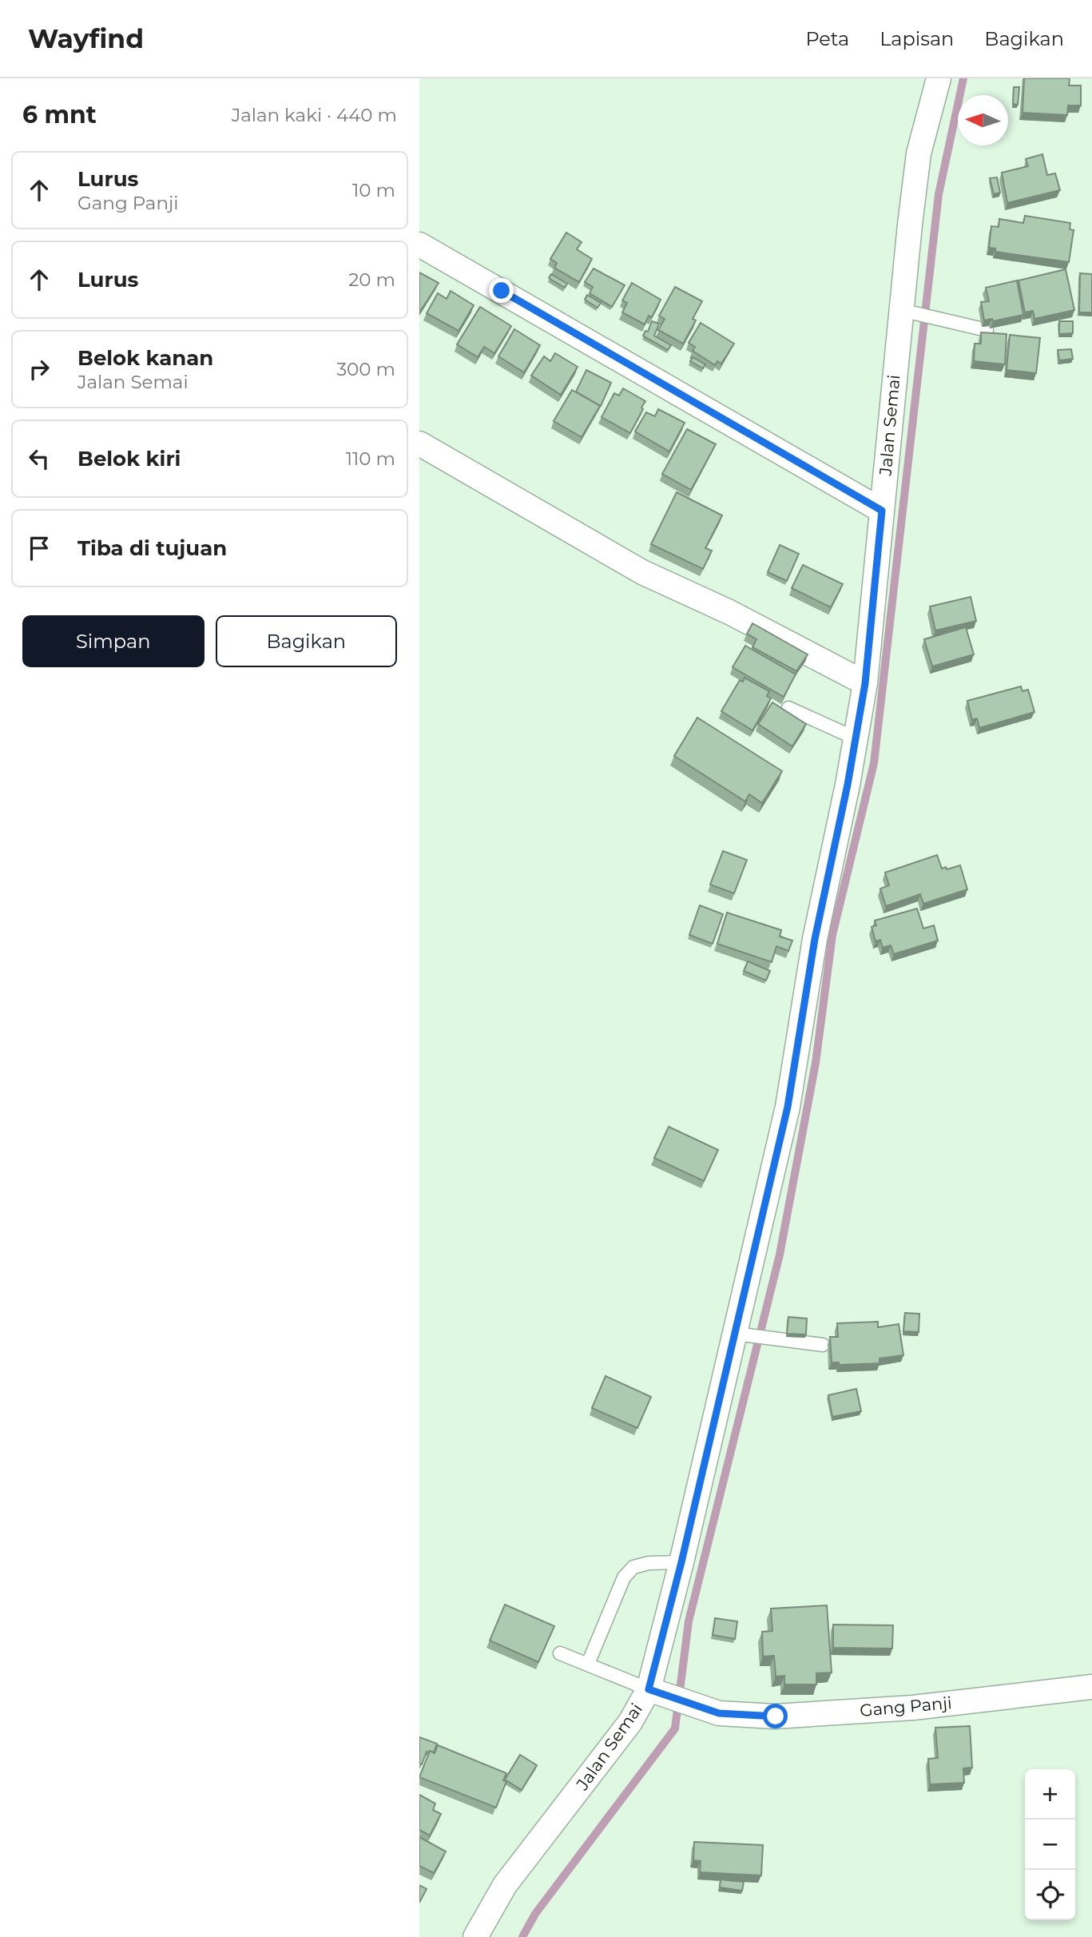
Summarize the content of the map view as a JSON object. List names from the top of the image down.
{
  "streets": {
    "street": ["Jalan Semai", "Gang Panji"]
  },
  "crossings": [
    ["Jalan Semai", "Gang Panji"]
  ],
  "north": "left",
  "page": {
    "header": "Wayfind",
    "nav": ["Peta", "Lapisan", "Bagikan"],
    "heading": ["6 mnt", "Jalan kaki · 440 m"],
    "list": [
      ["Lurus", "Gang Panji", "10 m"],
      ["Lurus", "20 m"],
      ["Belok kanan", "Jalan Semai", "300 m"],
      ["Belok kiri", "110 m"],
      "Tiba di tujuan"
    ],
    "buttons": ["Simpan", "Bagikan"],
    "map_buttons": ["+", "−"]
  }
}
